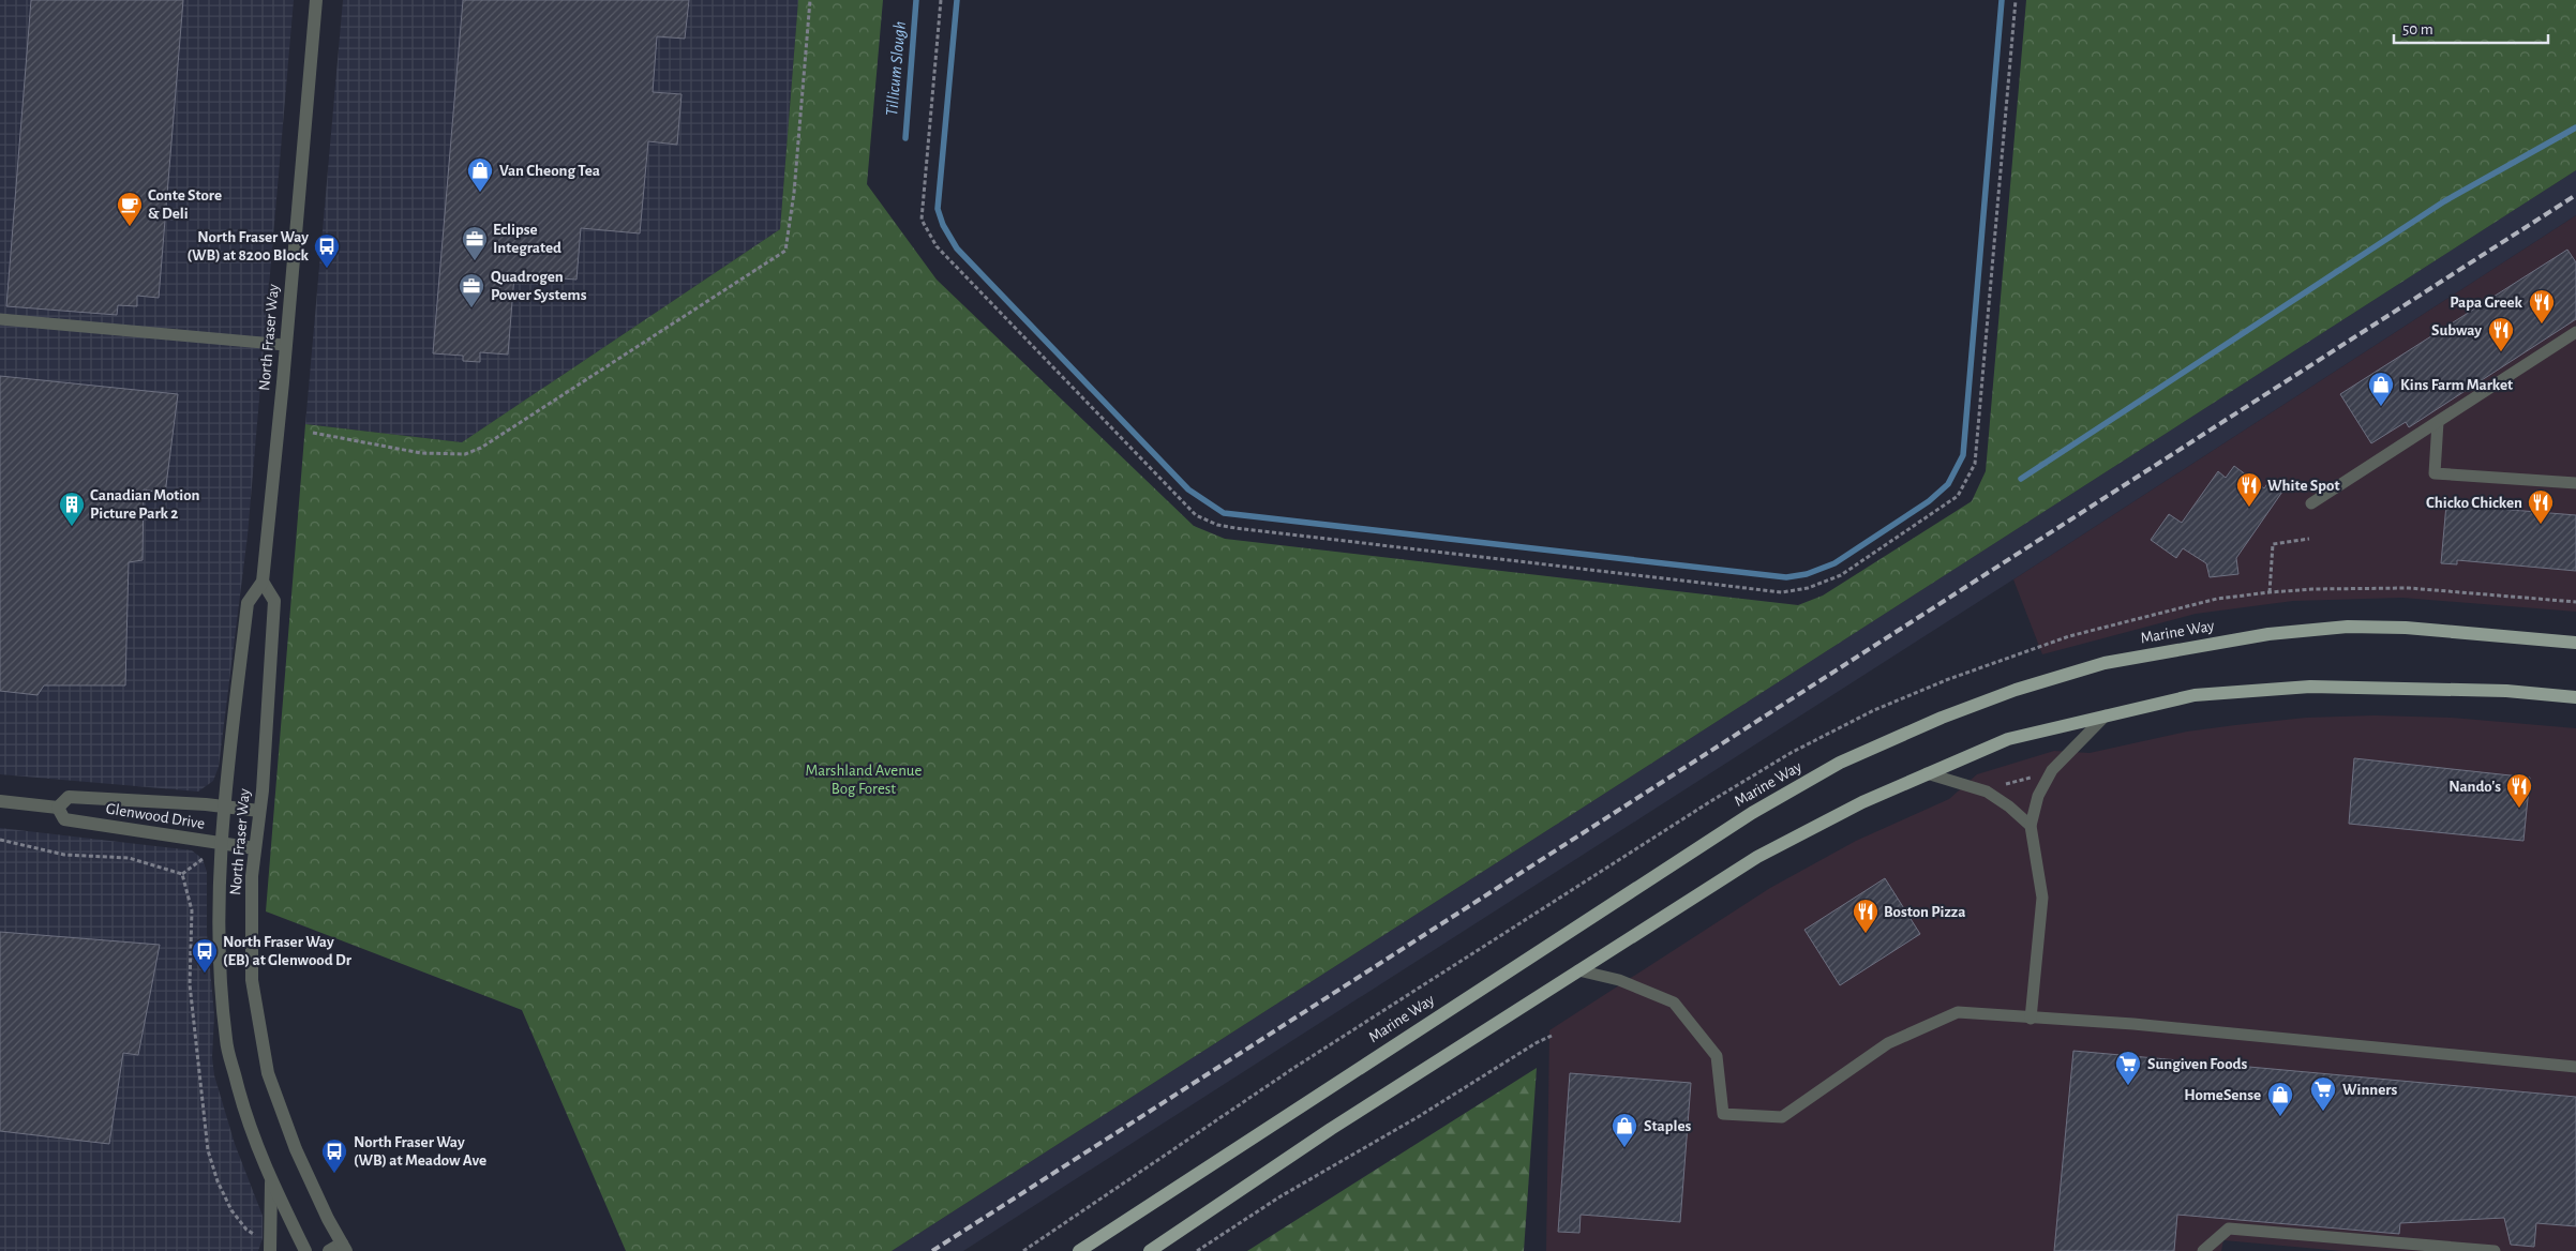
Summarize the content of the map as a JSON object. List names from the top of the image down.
{
  "streets": {
    "main road": ["Marine Way"],
    "street": ["North Fraser Way", "Glenwood Drive"]
  },
  "crossings": [
    ["North Fraser Way", "Glenwood Drive"]
  ],
  "water": ["Tillicum Slough"],
  "parks": ["Marshland Avenue Bog Forest"],
  "places": {
    "shop": [
      "Van Cheong Tea",
      "Kins Farm Market",
      "HomeSense",
      "Staples"
    ],
    "cafe": ["Conte Store & Deli"],
    "office": ["Eclipse Integrated", "Quadrogen Power Systems"],
    "bus stop": ["North Fraser Way (WB) at 8200 Block", "North Fraser Way (EB) at Glenwood Dr", "North Fraser Way (WB) at Meadow Ave"],
    "restaurant": [
      "Papa Greek",
      "Subway",
      "White Spot",
      "Chicko Chicken",
      "Nando's",
      "Boston Pizza"
    ],
    "building": ["Canadian Motion Picture Park 2"],
    "supermarket": ["Sungiven Foods", "Winners"]
  },
  "scale_bar": "50 m"
}
